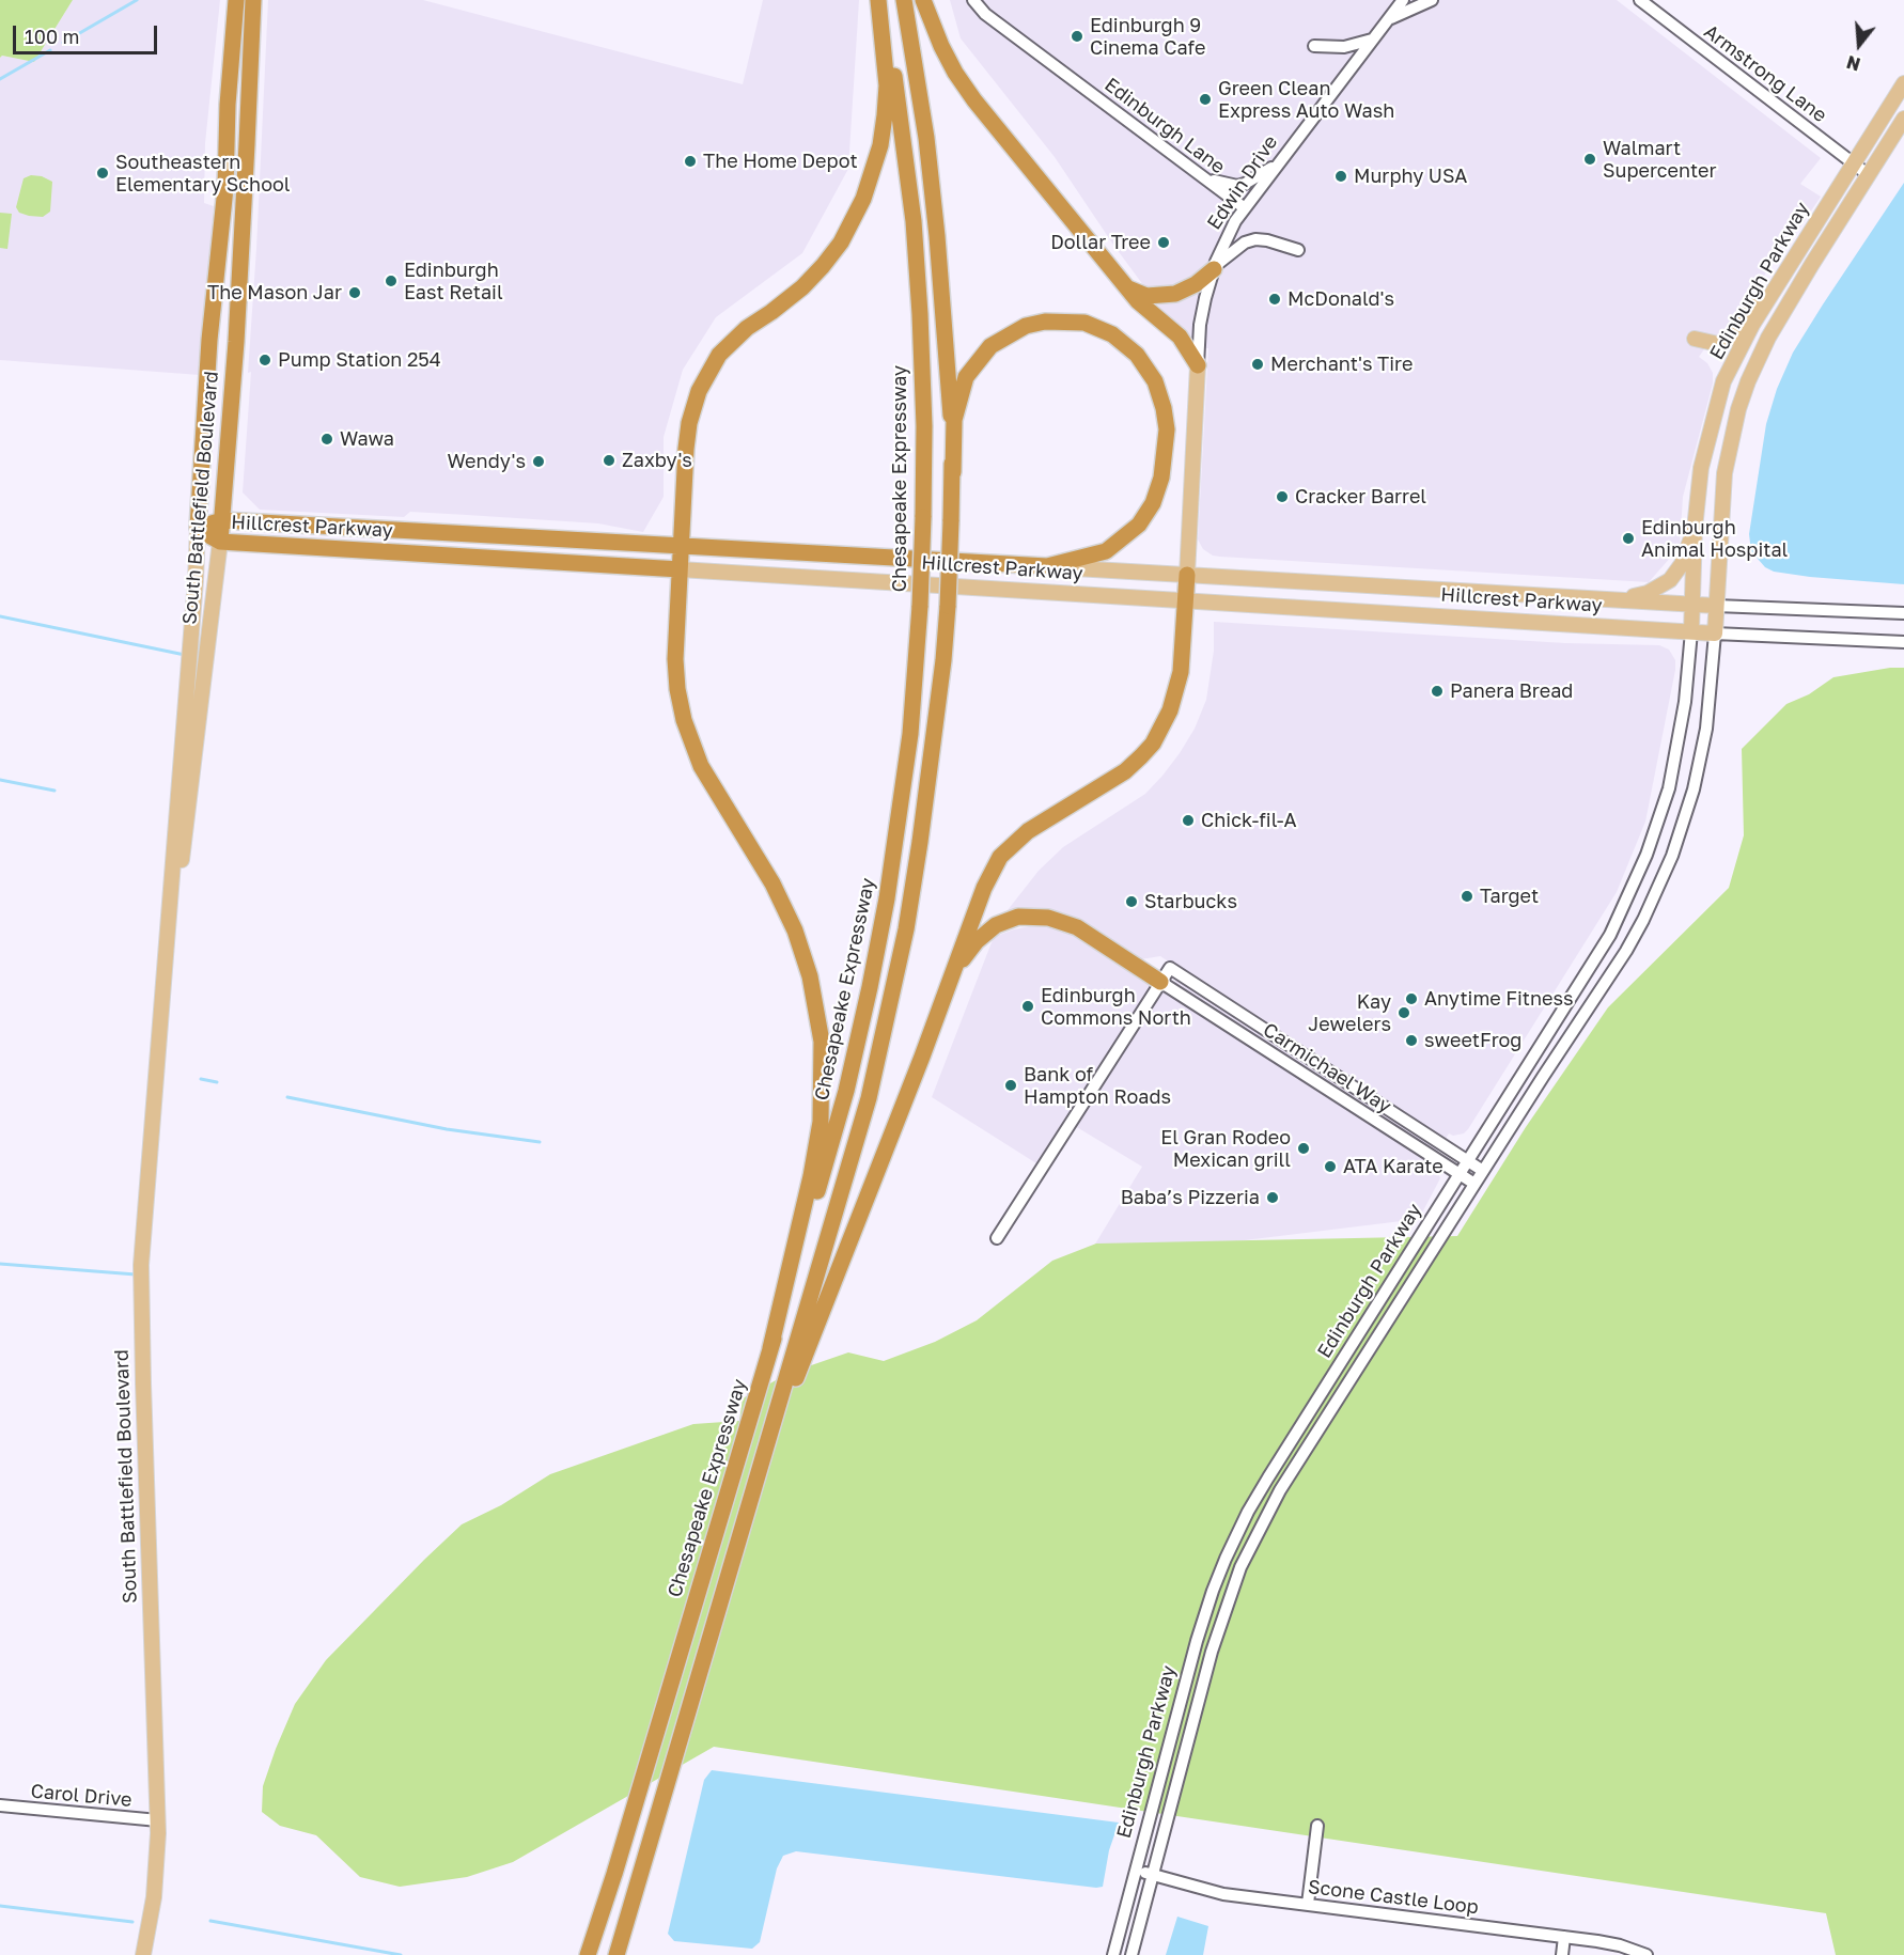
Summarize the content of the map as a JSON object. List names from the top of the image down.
{
  "streets": {
    "highway": ["Chesapeake Expressway", "South Battlefield Boulevard", "Hillcrest Parkway"],
    "main road": ["Edwin Drive", "Edinburgh Parkway"],
    "street": [
      "Armstrong Lane",
      "Edinburgh Lane",
      "Carmichael Way",
      "Carol Drive",
      "Scone Castle Loop"
    ]
  },
  "crossings": [
    ["Armstrong Lane", "Edinburgh Parkway"],
    ["Edinburgh Lane", "Edwin Drive"],
    ["Edwin Drive", "Hillcrest Parkway"],
    ["Edinburgh Parkway", "Hillcrest Parkway"],
    ["Edinburgh Parkway", "Carmichael Way"],
    ["Edinburgh Parkway", "Scone Castle Loop"],
    ["South Battlefield Boulevard", "Hillcrest Parkway"],
    ["South Battlefield Boulevard", "Carol Drive"]
  ],
  "places": [
    "Edinburgh 9 Cinema Cafe",
    "Green Clean Express Auto Wash",
    "Walmart Supercenter",
    "The Home Depot",
    "Southeastern Elementary School",
    "Murphy USA",
    "Dollar Tree",
    "Edinburgh East Retail",
    "The Mason Jar",
    "McDonald's",
    "Pump Station 254",
    "Merchant's Tire",
    "Wawa",
    "Zaxby's",
    "Wendy's",
    "Cracker Barrel",
    "Edinburgh Animal Hospital",
    "Panera Bread",
    "Chick-fil-A",
    "Target",
    "Starbucks",
    "Anytime Fitness",
    "Edinburgh Commons North",
    "Kay Jewelers",
    "sweetFrog",
    "Bank of Hampton Roads",
    "El Gran Rodeo Mexican grill",
    "ATA Karate",
    "Baba’s Pizzeria"
  ],
  "scale_bar": "100 m",
  "north": "bottom"
}
